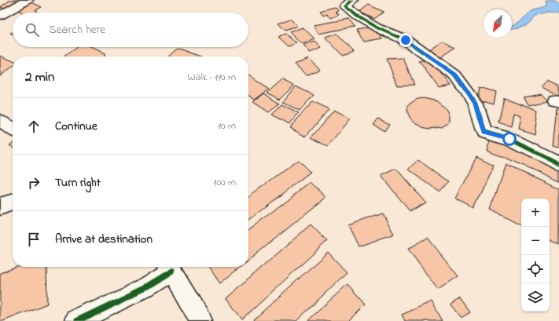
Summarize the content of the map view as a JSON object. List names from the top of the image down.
{
  "north": "bottom left",
  "page": {
    "search": "Search here",
    "heading": ["2 min", "Walk · 110 m"],
    "list": [
      ["Continue", "10 m"],
      ["Turn right", "100 m"],
      "Arrive at destination"
    ],
    "map_buttons": ["+", "−"]
  }
}
